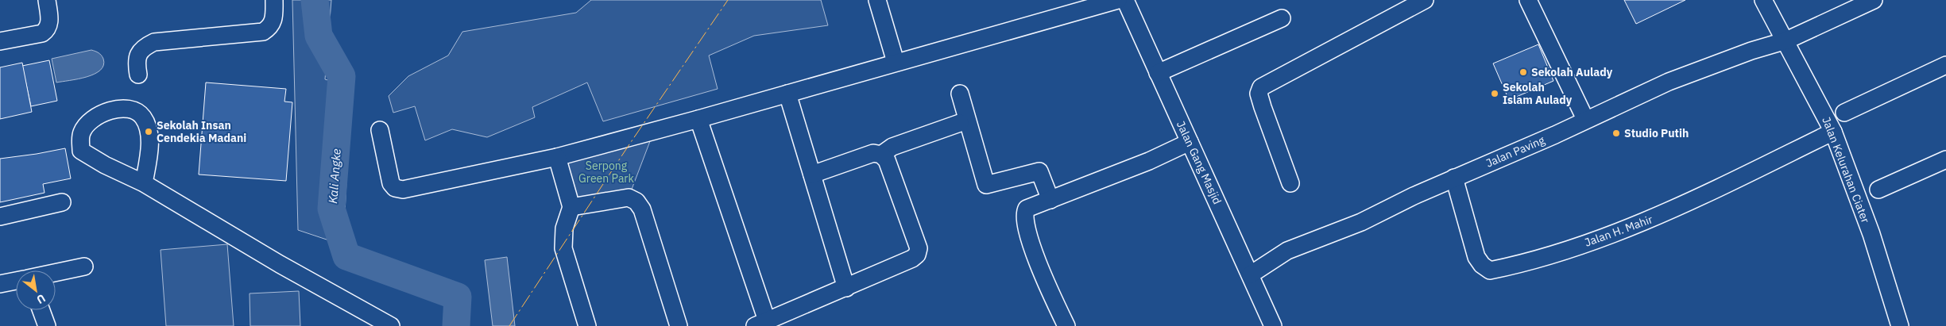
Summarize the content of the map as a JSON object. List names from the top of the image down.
{
  "streets": {
    "street": [
      "Jalan Paving",
      "Jalan Gang Masjid",
      "Jalan Kelurahan Ciater",
      "Jalan H. Mahir"
    ]
  },
  "crossings": [
    ["Jalan Paving", "Jalan Gang Masjid"],
    ["Jalan Paving", "Jalan Kelurahan Ciater"],
    ["Jalan Paving", "Jalan H. Mahir"],
    ["Jalan Kelurahan Ciater", "Jalan H. Mahir"]
  ],
  "water": ["Kali Angke"],
  "parks": ["Serpong Green Park"],
  "places": [
    "Sekolah Aulady",
    "Sekolah Islam Aulady",
    "Sekolah Insan Cendekia Madani",
    "Studio Putih"
  ],
  "north": "bottom right"
}
